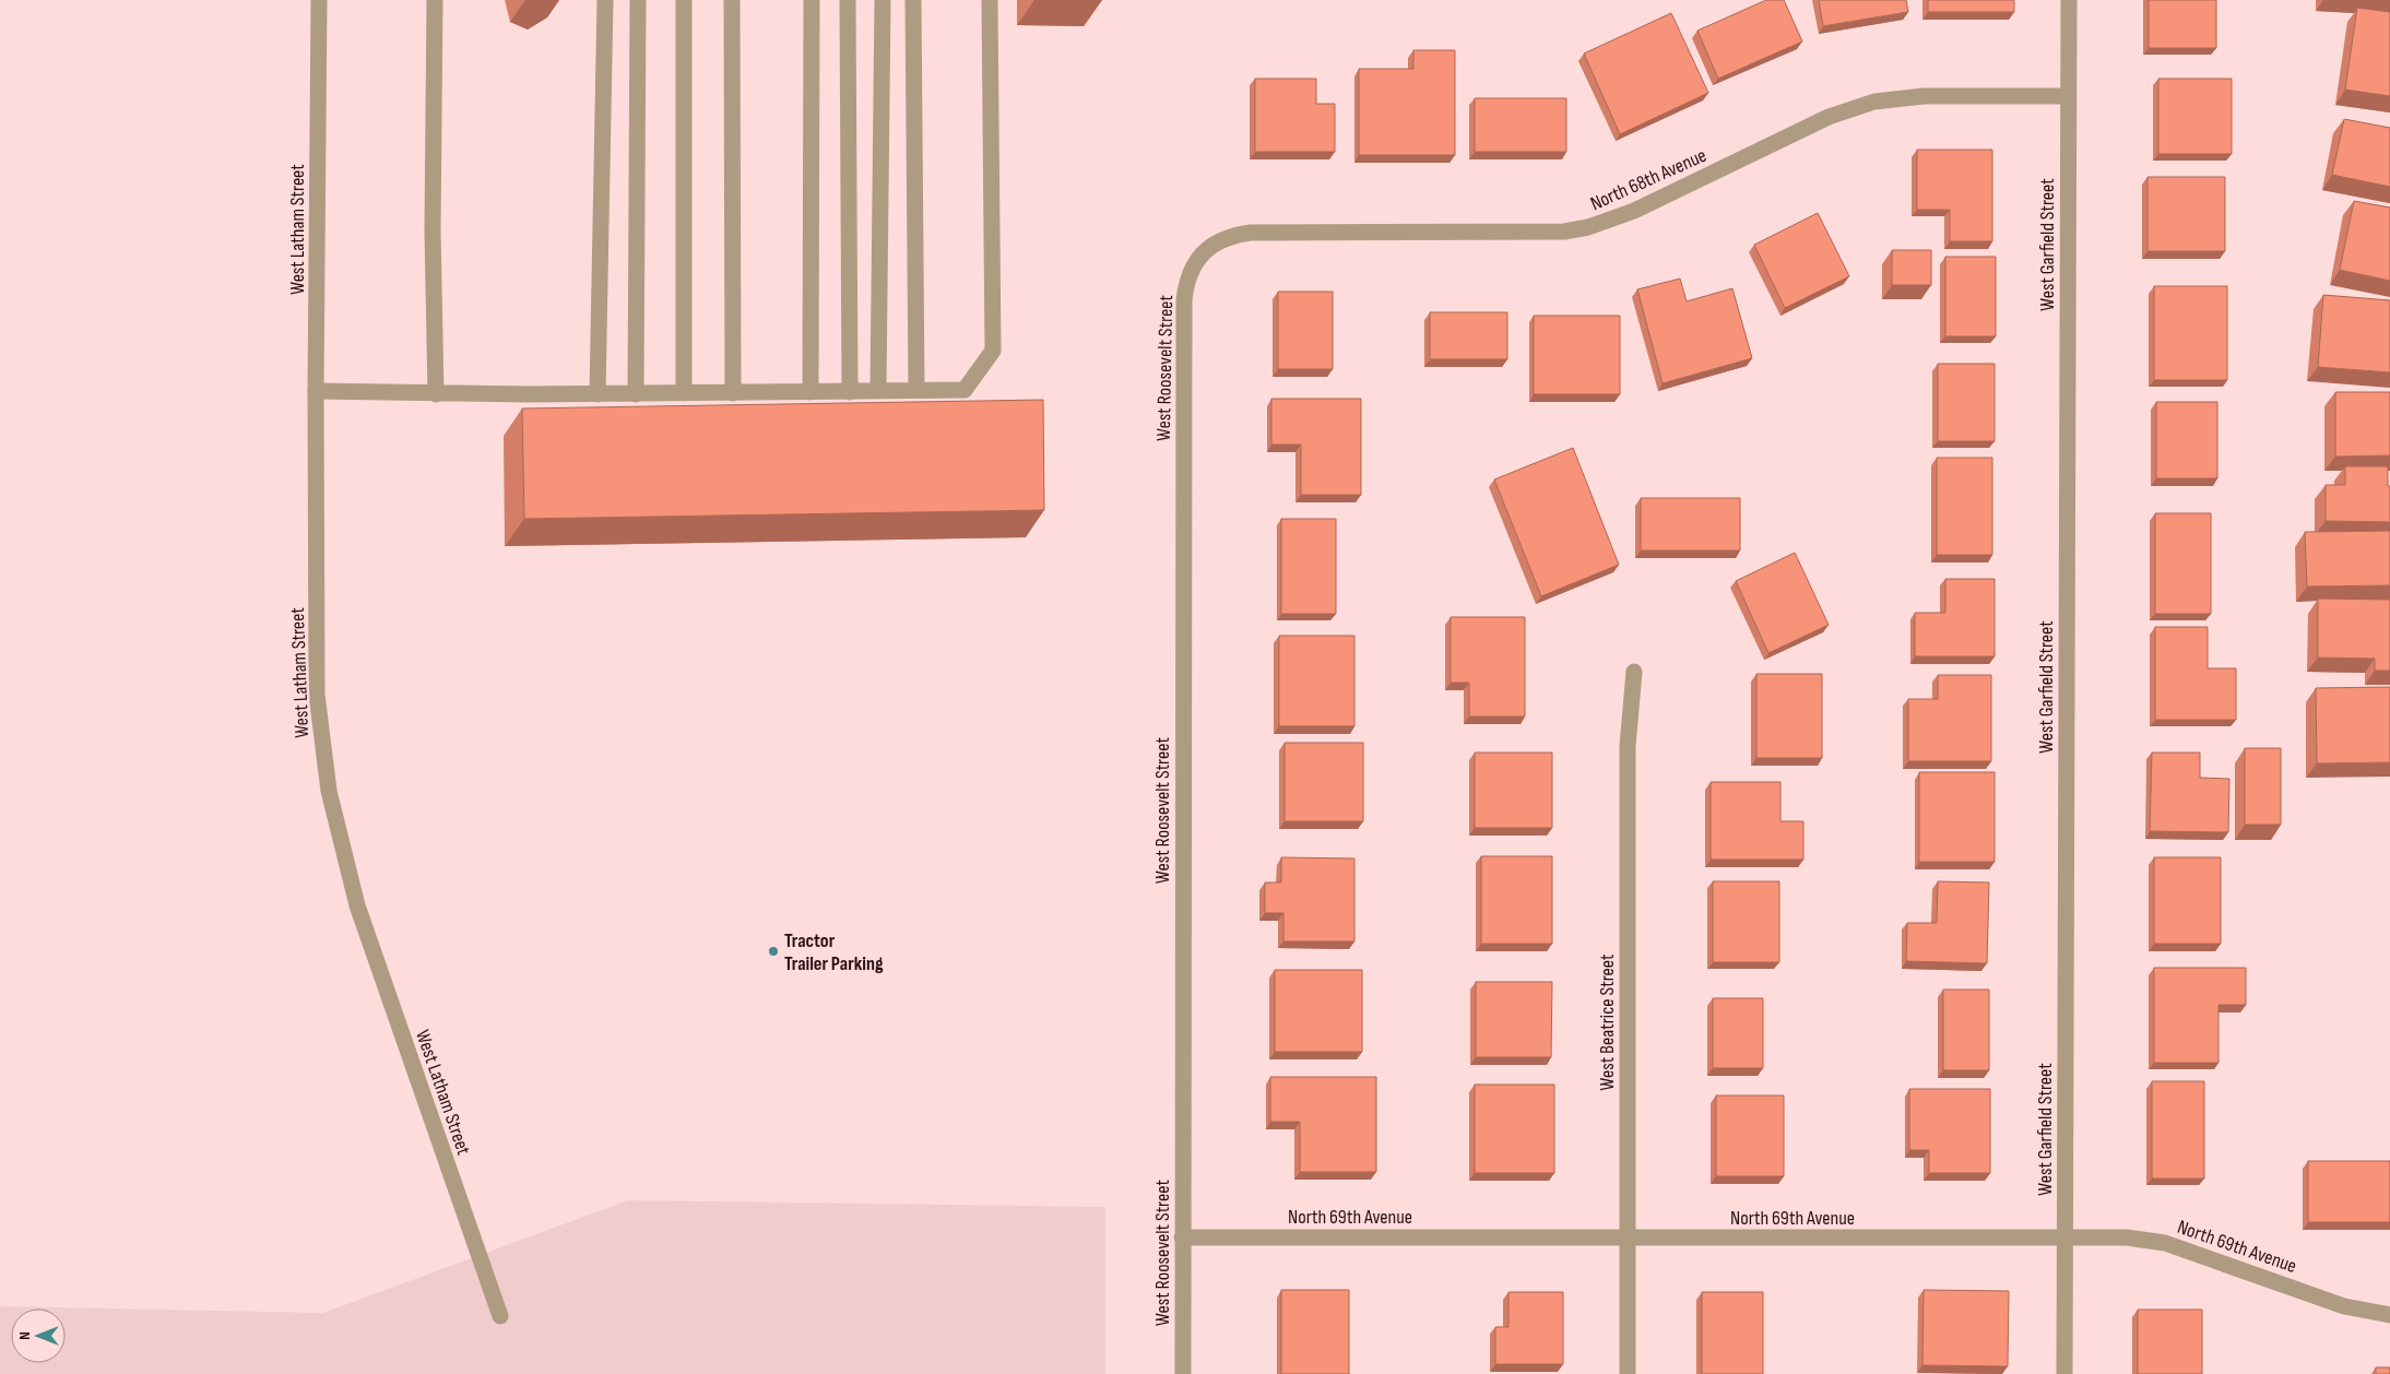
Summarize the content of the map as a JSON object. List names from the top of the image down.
{
  "streets": {
    "street": [
      "North 68th Avenue",
      "West Latham Street",
      "West Garfield Street",
      "West Roosevelt Street",
      "West Beatrice Street",
      "North 69th Avenue"
    ]
  },
  "crossings": [
    ["North 68th Avenue", "West Garfield Street"],
    ["North 68th Avenue", "West Roosevelt Street"],
    ["West Garfield Street", "North 69th Avenue"],
    ["West Roosevelt Street", "North 69th Avenue"],
    ["West Beatrice Street", "North 69th Avenue"]
  ],
  "places": ["Tractor Trailer Parking"],
  "north": "left"
}
